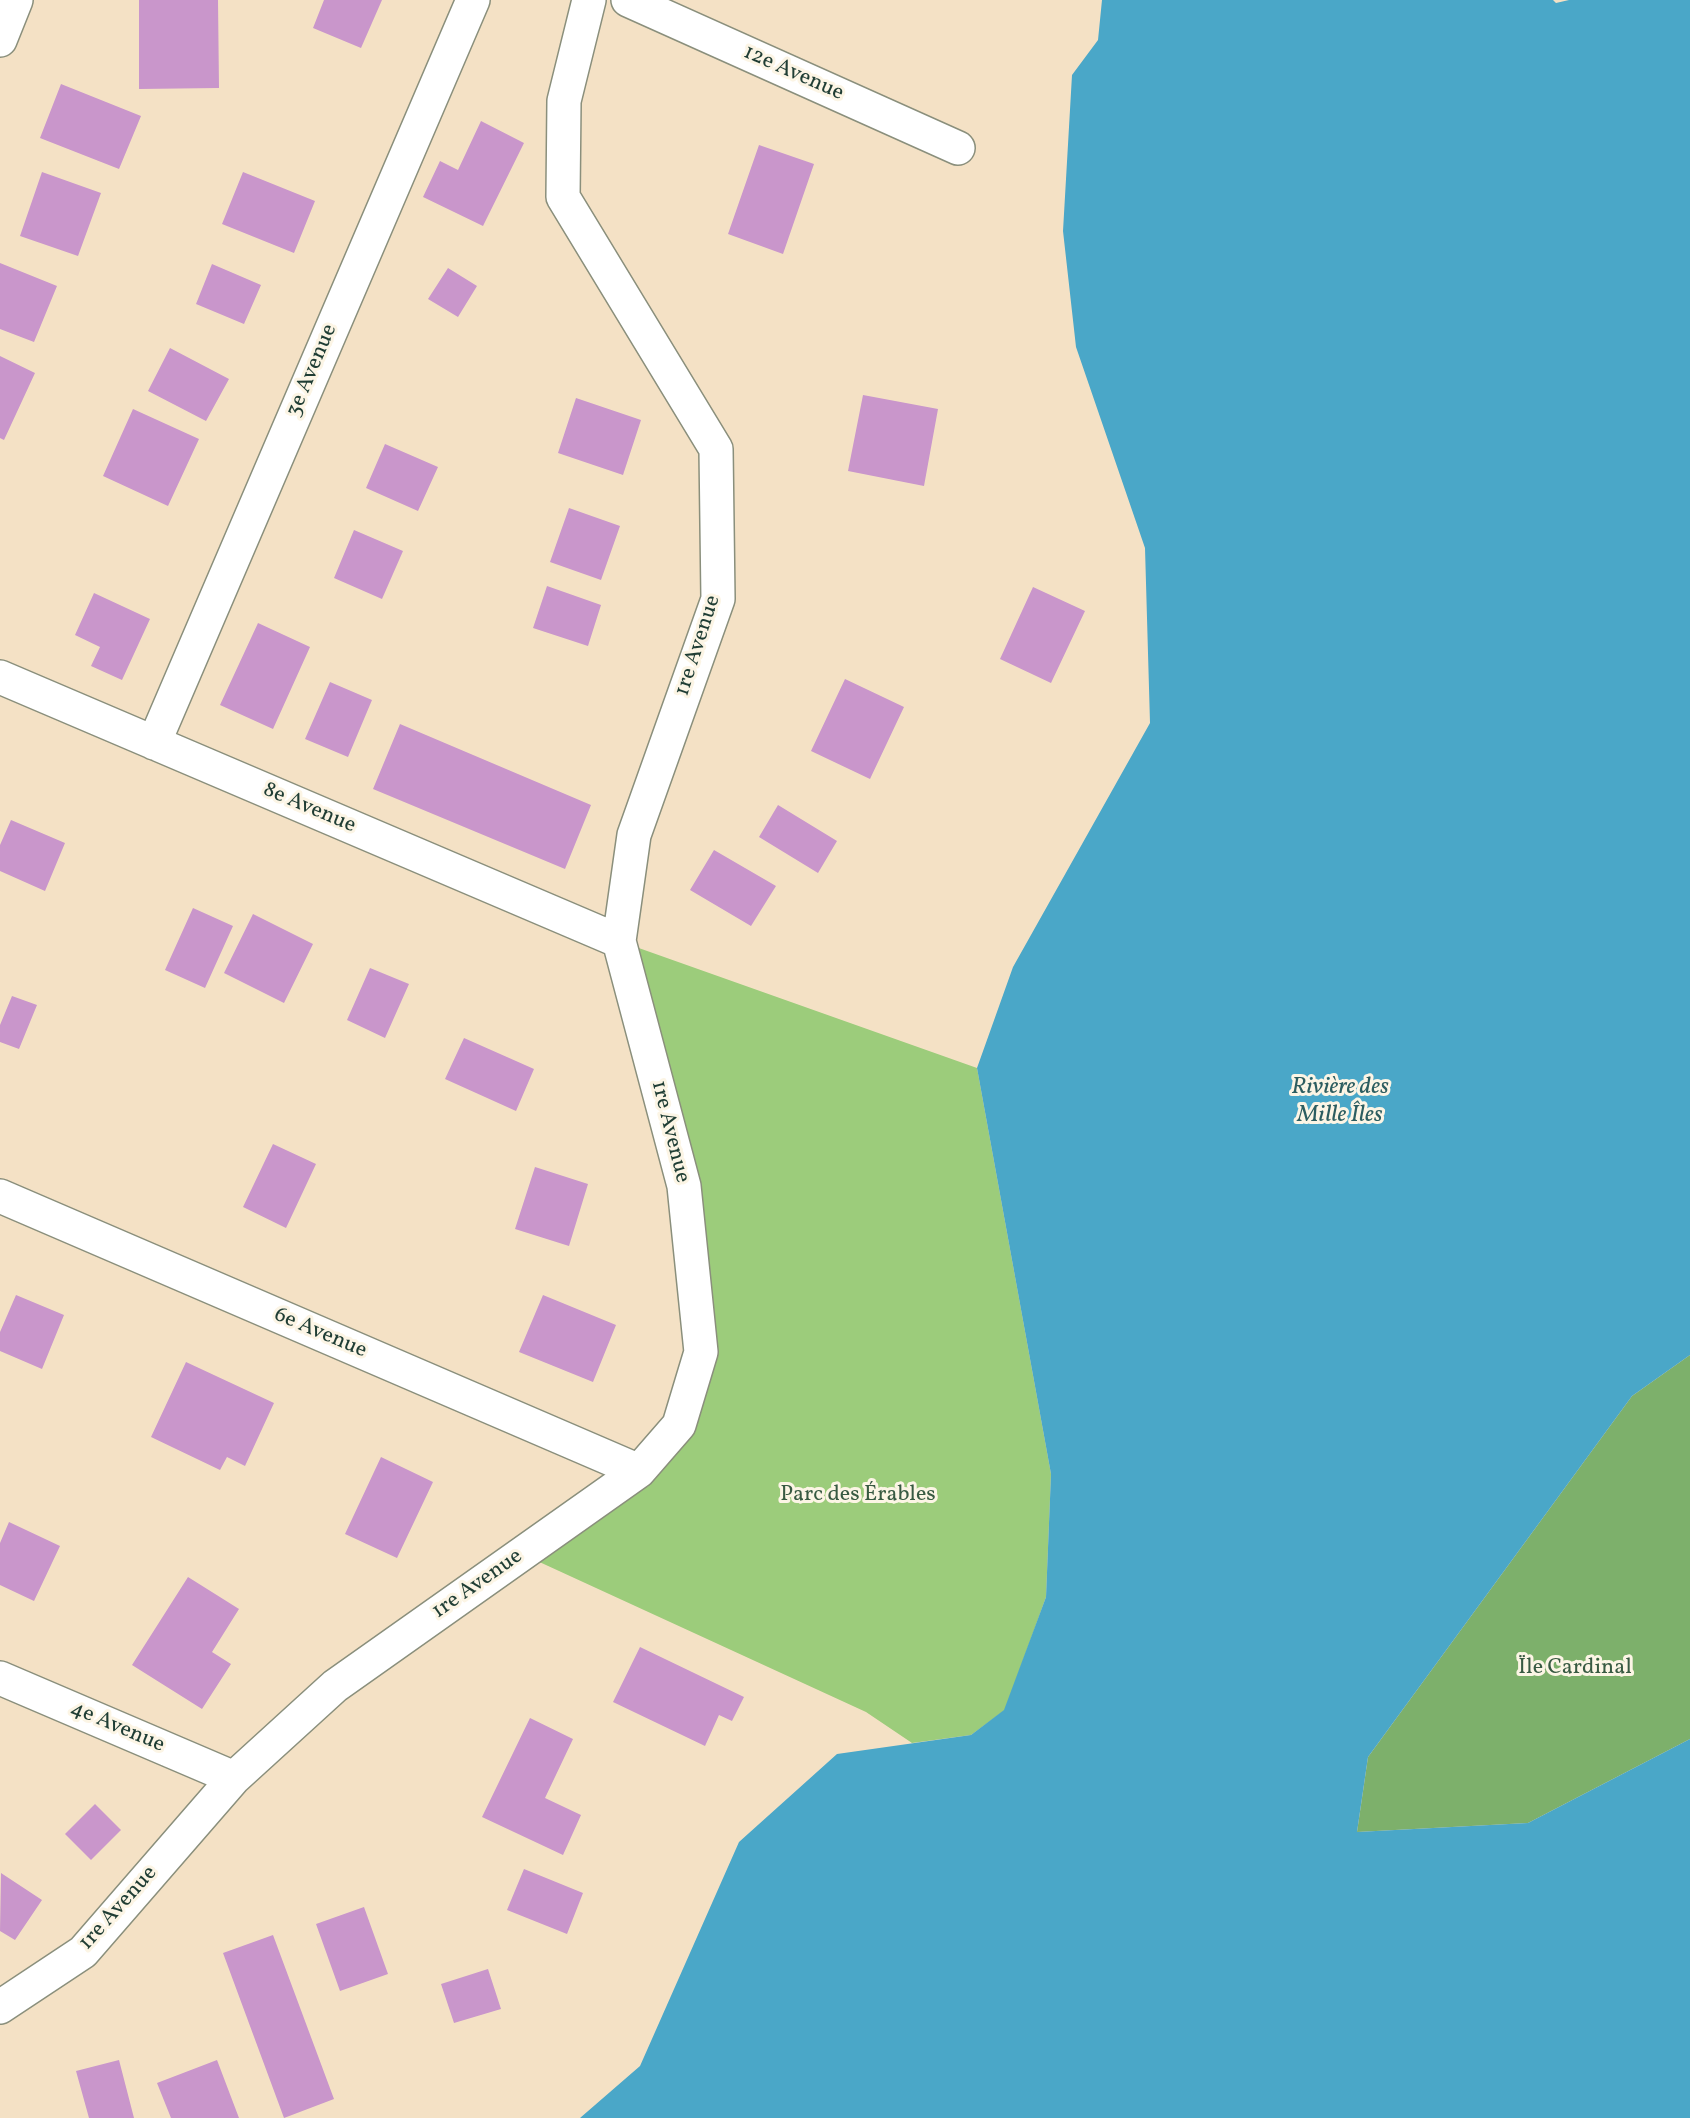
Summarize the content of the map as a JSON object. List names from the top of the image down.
{
  "streets": {
    "street": [
      "12e Avenue",
      "3e Avenue",
      "1re Avenue",
      "8e Avenue",
      "6e Avenue",
      "4e Avenue"
    ]
  },
  "crossings": [
    ["3e Avenue", "8e Avenue"],
    ["1re Avenue", "8e Avenue"],
    ["1re Avenue", "6e Avenue"],
    ["1re Avenue", "4e Avenue"]
  ],
  "water": ["Rivière des Mille Îles"],
  "parks": ["Parc des Érables", "Ïle Cardinal"]
}
